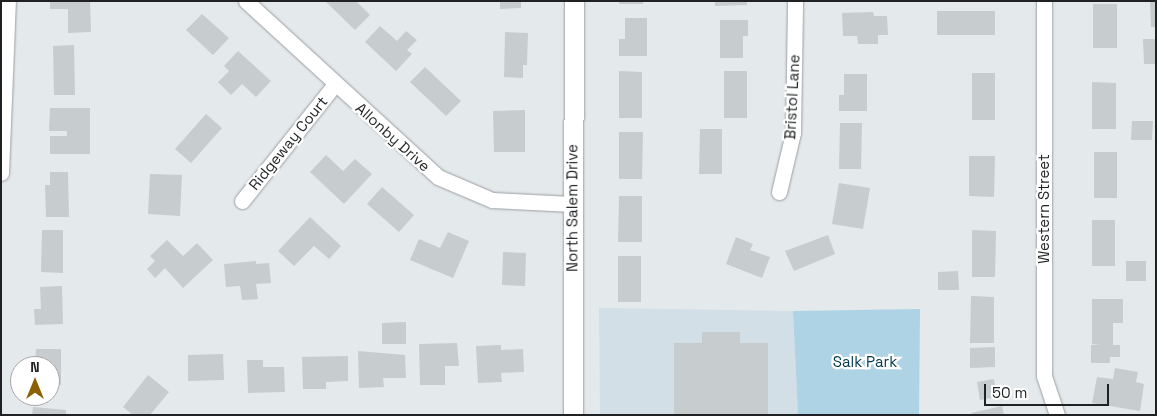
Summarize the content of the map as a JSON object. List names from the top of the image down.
{
  "streets": {
    "street": [
      "Bristol Lane",
      "Allonby Drive",
      "Ridgeway Court",
      "North Salem Drive",
      "Western Street"
    ]
  },
  "crossings": [
    ["Allonby Drive", "Ridgeway Court"],
    ["Allonby Drive", "North Salem Drive"]
  ],
  "parks": ["Salk Park"],
  "scale_bar": "50 m",
  "north": "top"
}
